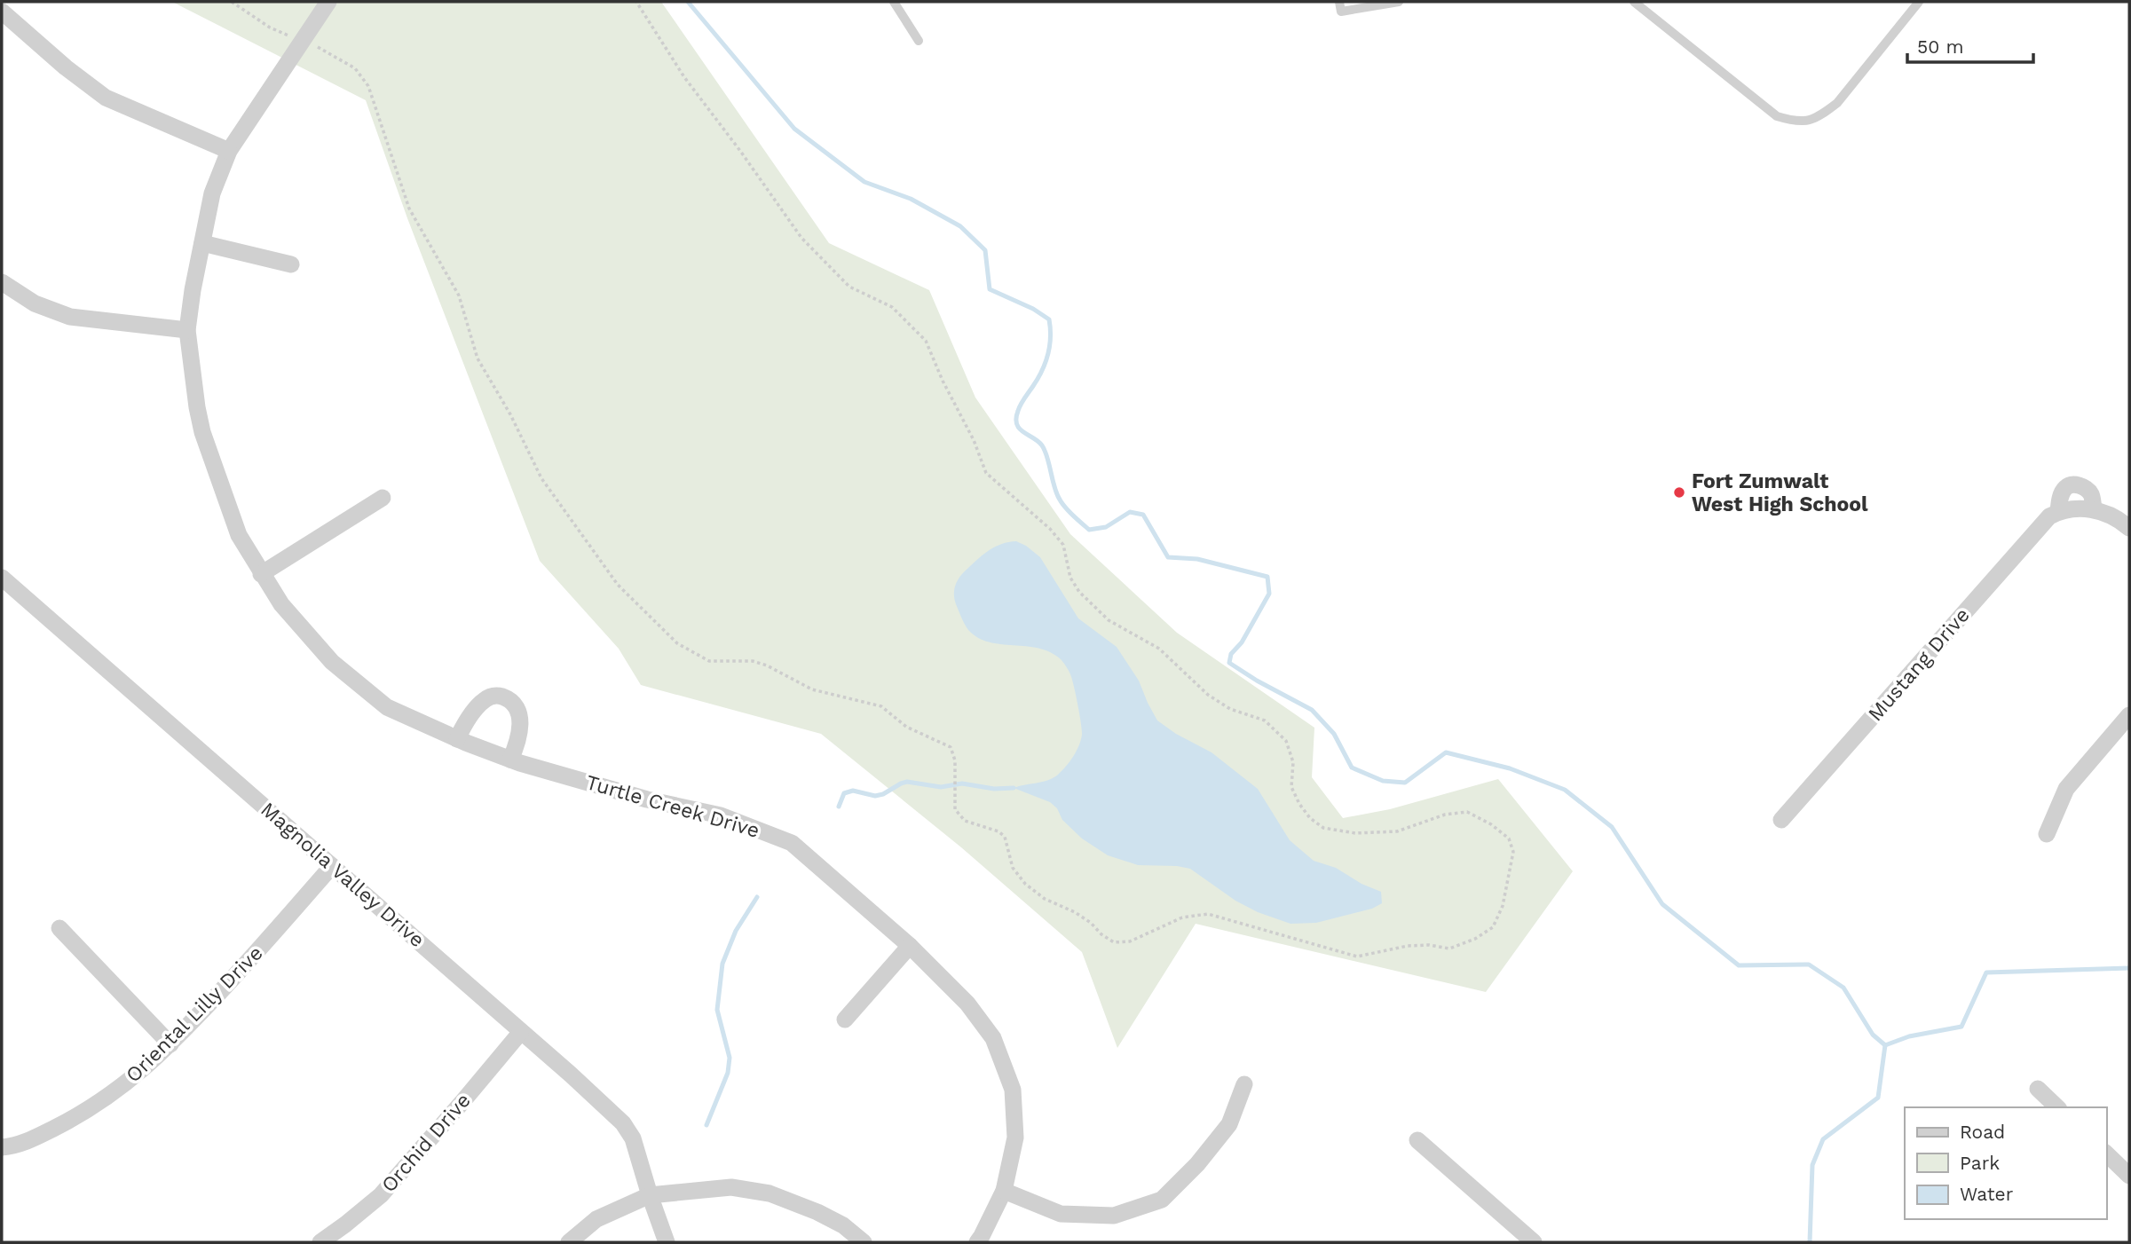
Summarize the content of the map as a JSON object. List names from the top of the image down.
{
  "streets": {
    "street": [
      "Mustang Drive",
      "Turtle Creek Drive",
      "Magnolia Valley Drive",
      "Oriental Lilly Drive",
      "Orchid Drive"
    ]
  },
  "crossings": [
    ["Magnolia Valley Drive", "Oriental Lilly Drive"],
    ["Magnolia Valley Drive", "Orchid Drive"]
  ],
  "places": ["Fort Zumwalt West High School"],
  "legend": ["Road", "Park", "Water"],
  "scale_bar": "50 m"
}
